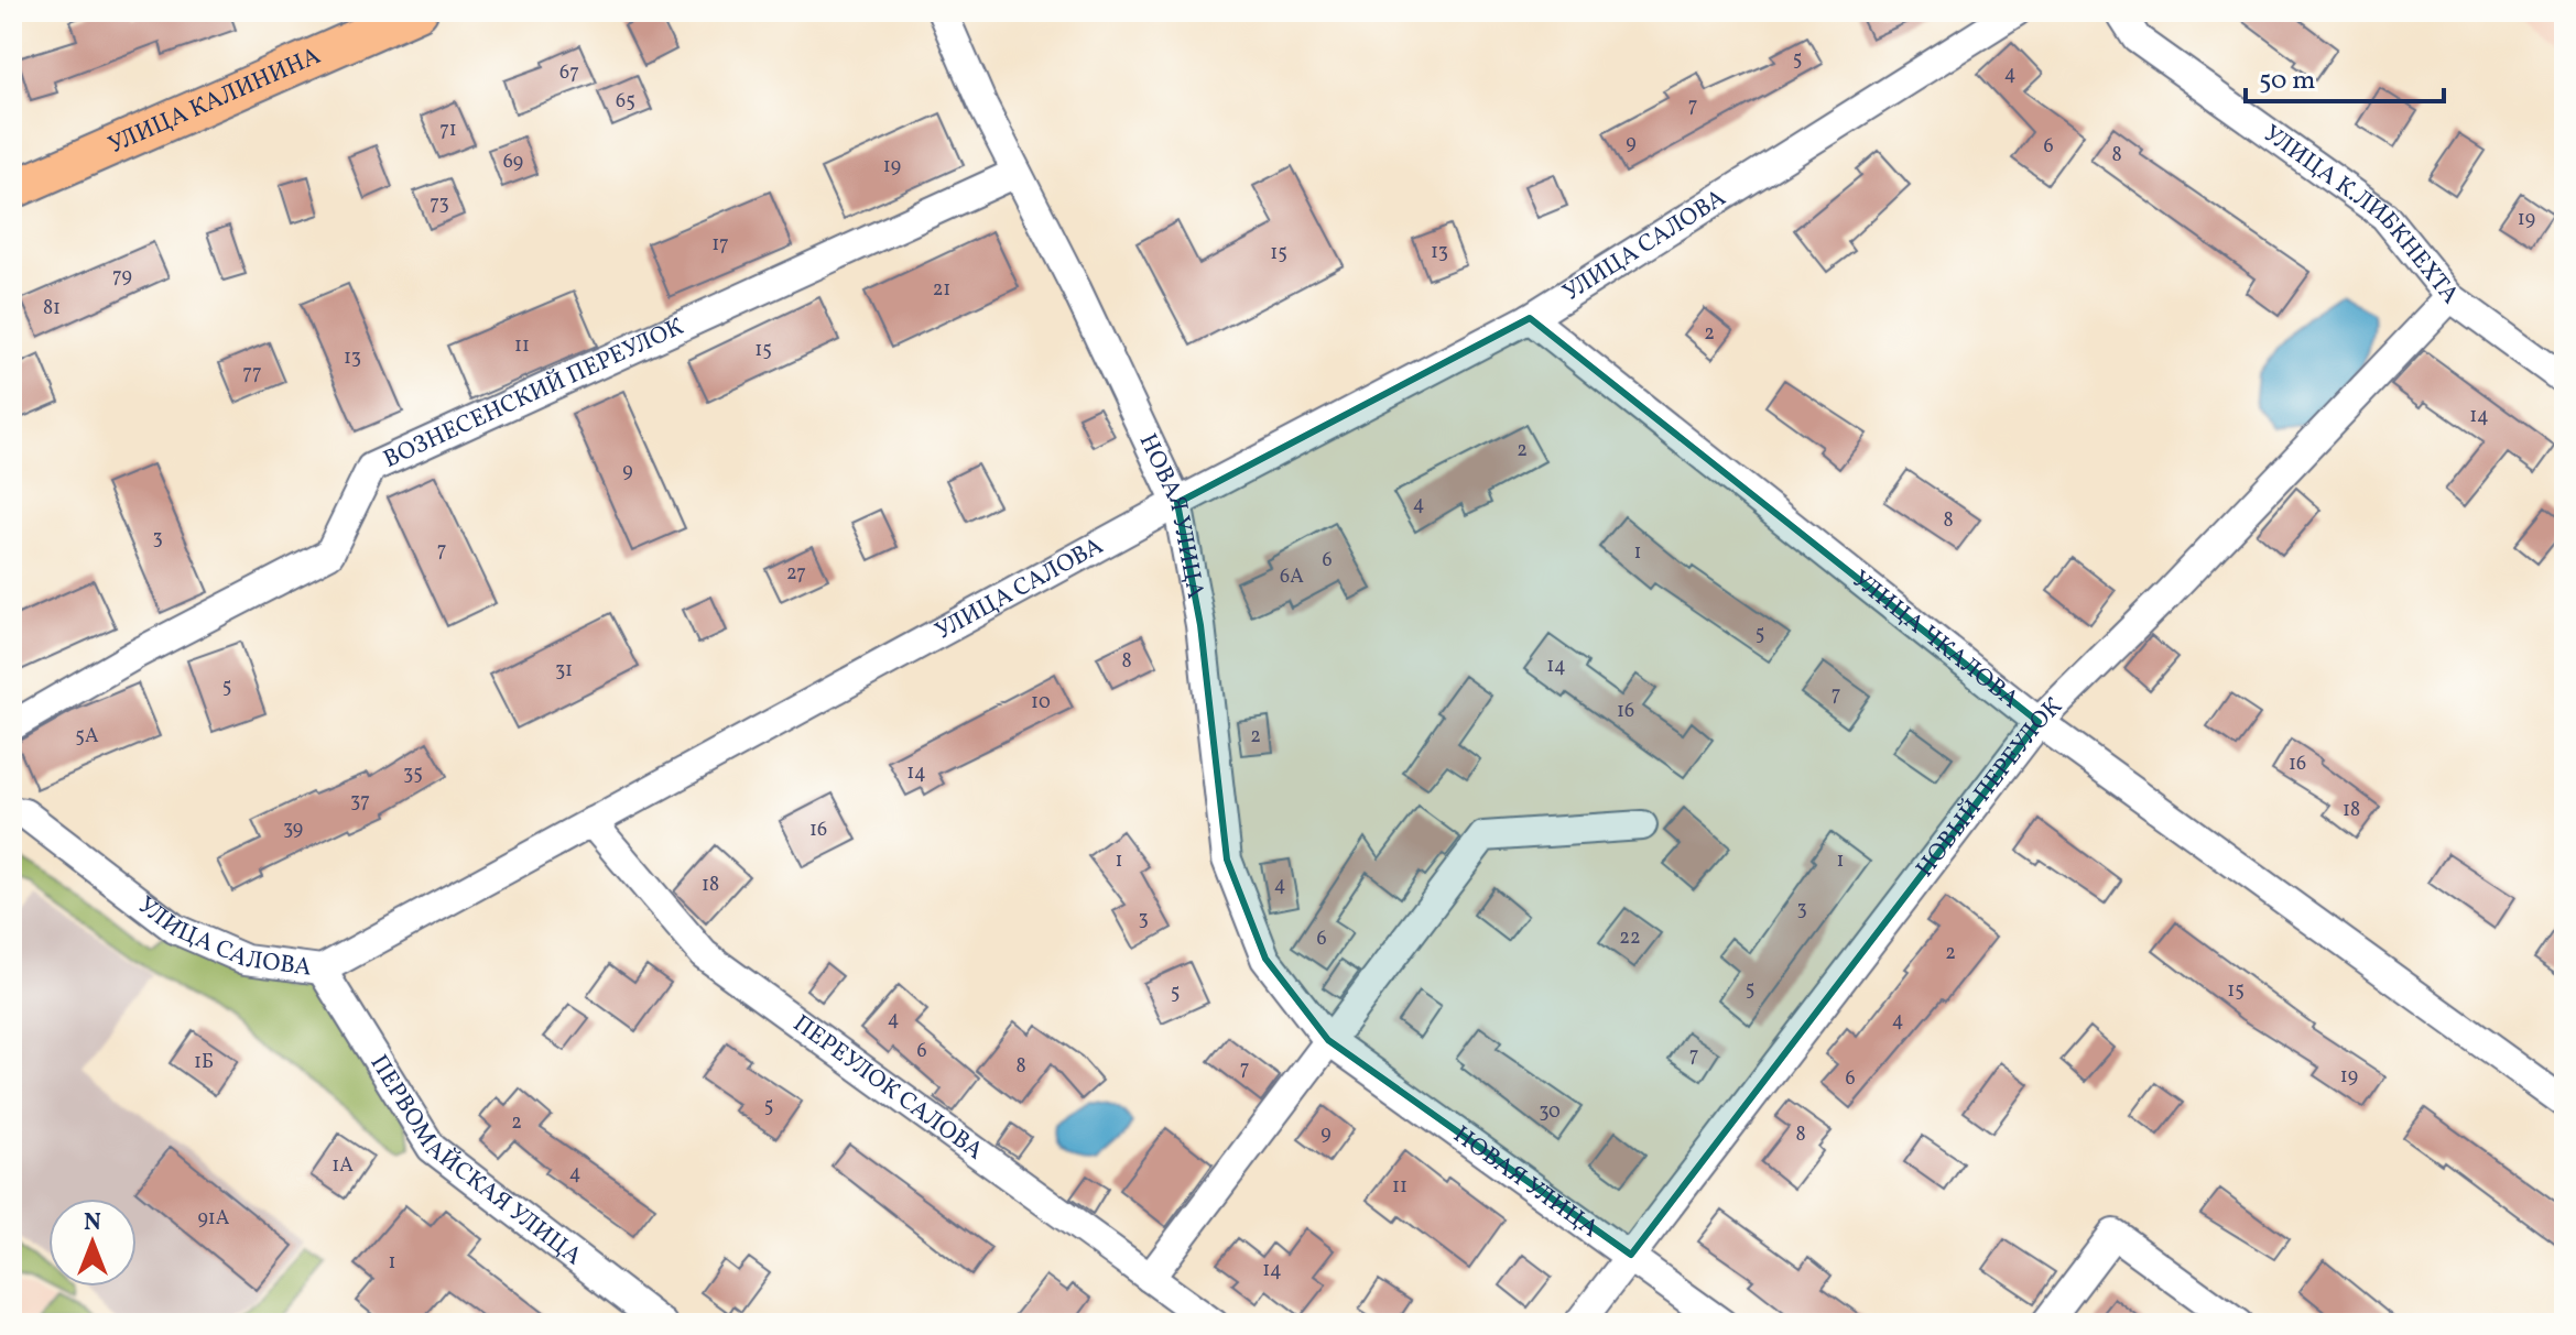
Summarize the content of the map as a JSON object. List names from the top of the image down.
{
  "streets": {
    "main road": ["УЛИЦА КАЛИНИНА"],
    "street": [
      "УЛИЦА К.ЛИБКНЕХТА",
      "УЛИЦА САЛОВА",
      "ВОЗНЕСЕНСКИЙ ПЕРЕУЛОК",
      "НОВАЯ УЛИЦА",
      "УЛИЦА ЧКАЛОВА",
      "НОВЫЙ ПЕРЕУЛОК",
      "ПЕРЕУЛОК САЛОВА",
      "ПЕРВОМАЙСКАЯ УЛИЦА"
    ]
  },
  "crossings": [
    ["УЛИЦА К.ЛИБКНЕХТА", "НОВЫЙ ПЕРЕУЛОК"],
    ["УЛИЦА САЛОВА", "НОВАЯ УЛИЦА"],
    ["УЛИЦА САЛОВА", "УЛИЦА ЧКАЛОВА"],
    ["УЛИЦА САЛОВА", "ПЕРЕУЛОК САЛОВА"],
    ["УЛИЦА САЛОВА", "ПЕРВОМАЙСКАЯ УЛИЦА"],
    ["ВОЗНЕСЕНСКИЙ ПЕРЕУЛОК", "НОВАЯ УЛИЦА"],
    ["НОВАЯ УЛИЦА", "НОВЫЙ ПЕРЕУЛОК"],
    ["УЛИЦА ЧКАЛОВА", "НОВЫЙ ПЕРЕУЛОК"]
  ],
  "house_numbers": [
    "5",
    "67",
    "4",
    "65",
    "7",
    "71",
    "9",
    "6",
    "8",
    "69",
    "19",
    "73",
    "19",
    "17",
    "13",
    "15",
    "79",
    "21",
    "81",
    "2",
    "11",
    "15",
    "13",
    "77",
    "14",
    "2",
    "9",
    "4",
    "8",
    "3",
    "7",
    "1",
    "6",
    "27",
    "6А",
    "5",
    "8",
    "14",
    "31",
    "5",
    "7",
    "10",
    "16",
    "5А",
    "2",
    "16",
    "14",
    "35",
    "37",
    "18",
    "39",
    "16",
    "1",
    "1",
    "18",
    "4",
    "3",
    "3",
    "22",
    "6",
    "2",
    "5",
    "15",
    "5",
    "4",
    "4",
    "6",
    "7",
    "1Б",
    "8",
    "7",
    "19",
    "6",
    "5",
    "30",
    "2",
    "9",
    "8",
    "1А",
    "4",
    "11",
    "91А",
    "1",
    "14"
  ],
  "scale_bar": "50 m",
  "north": "top"
}
